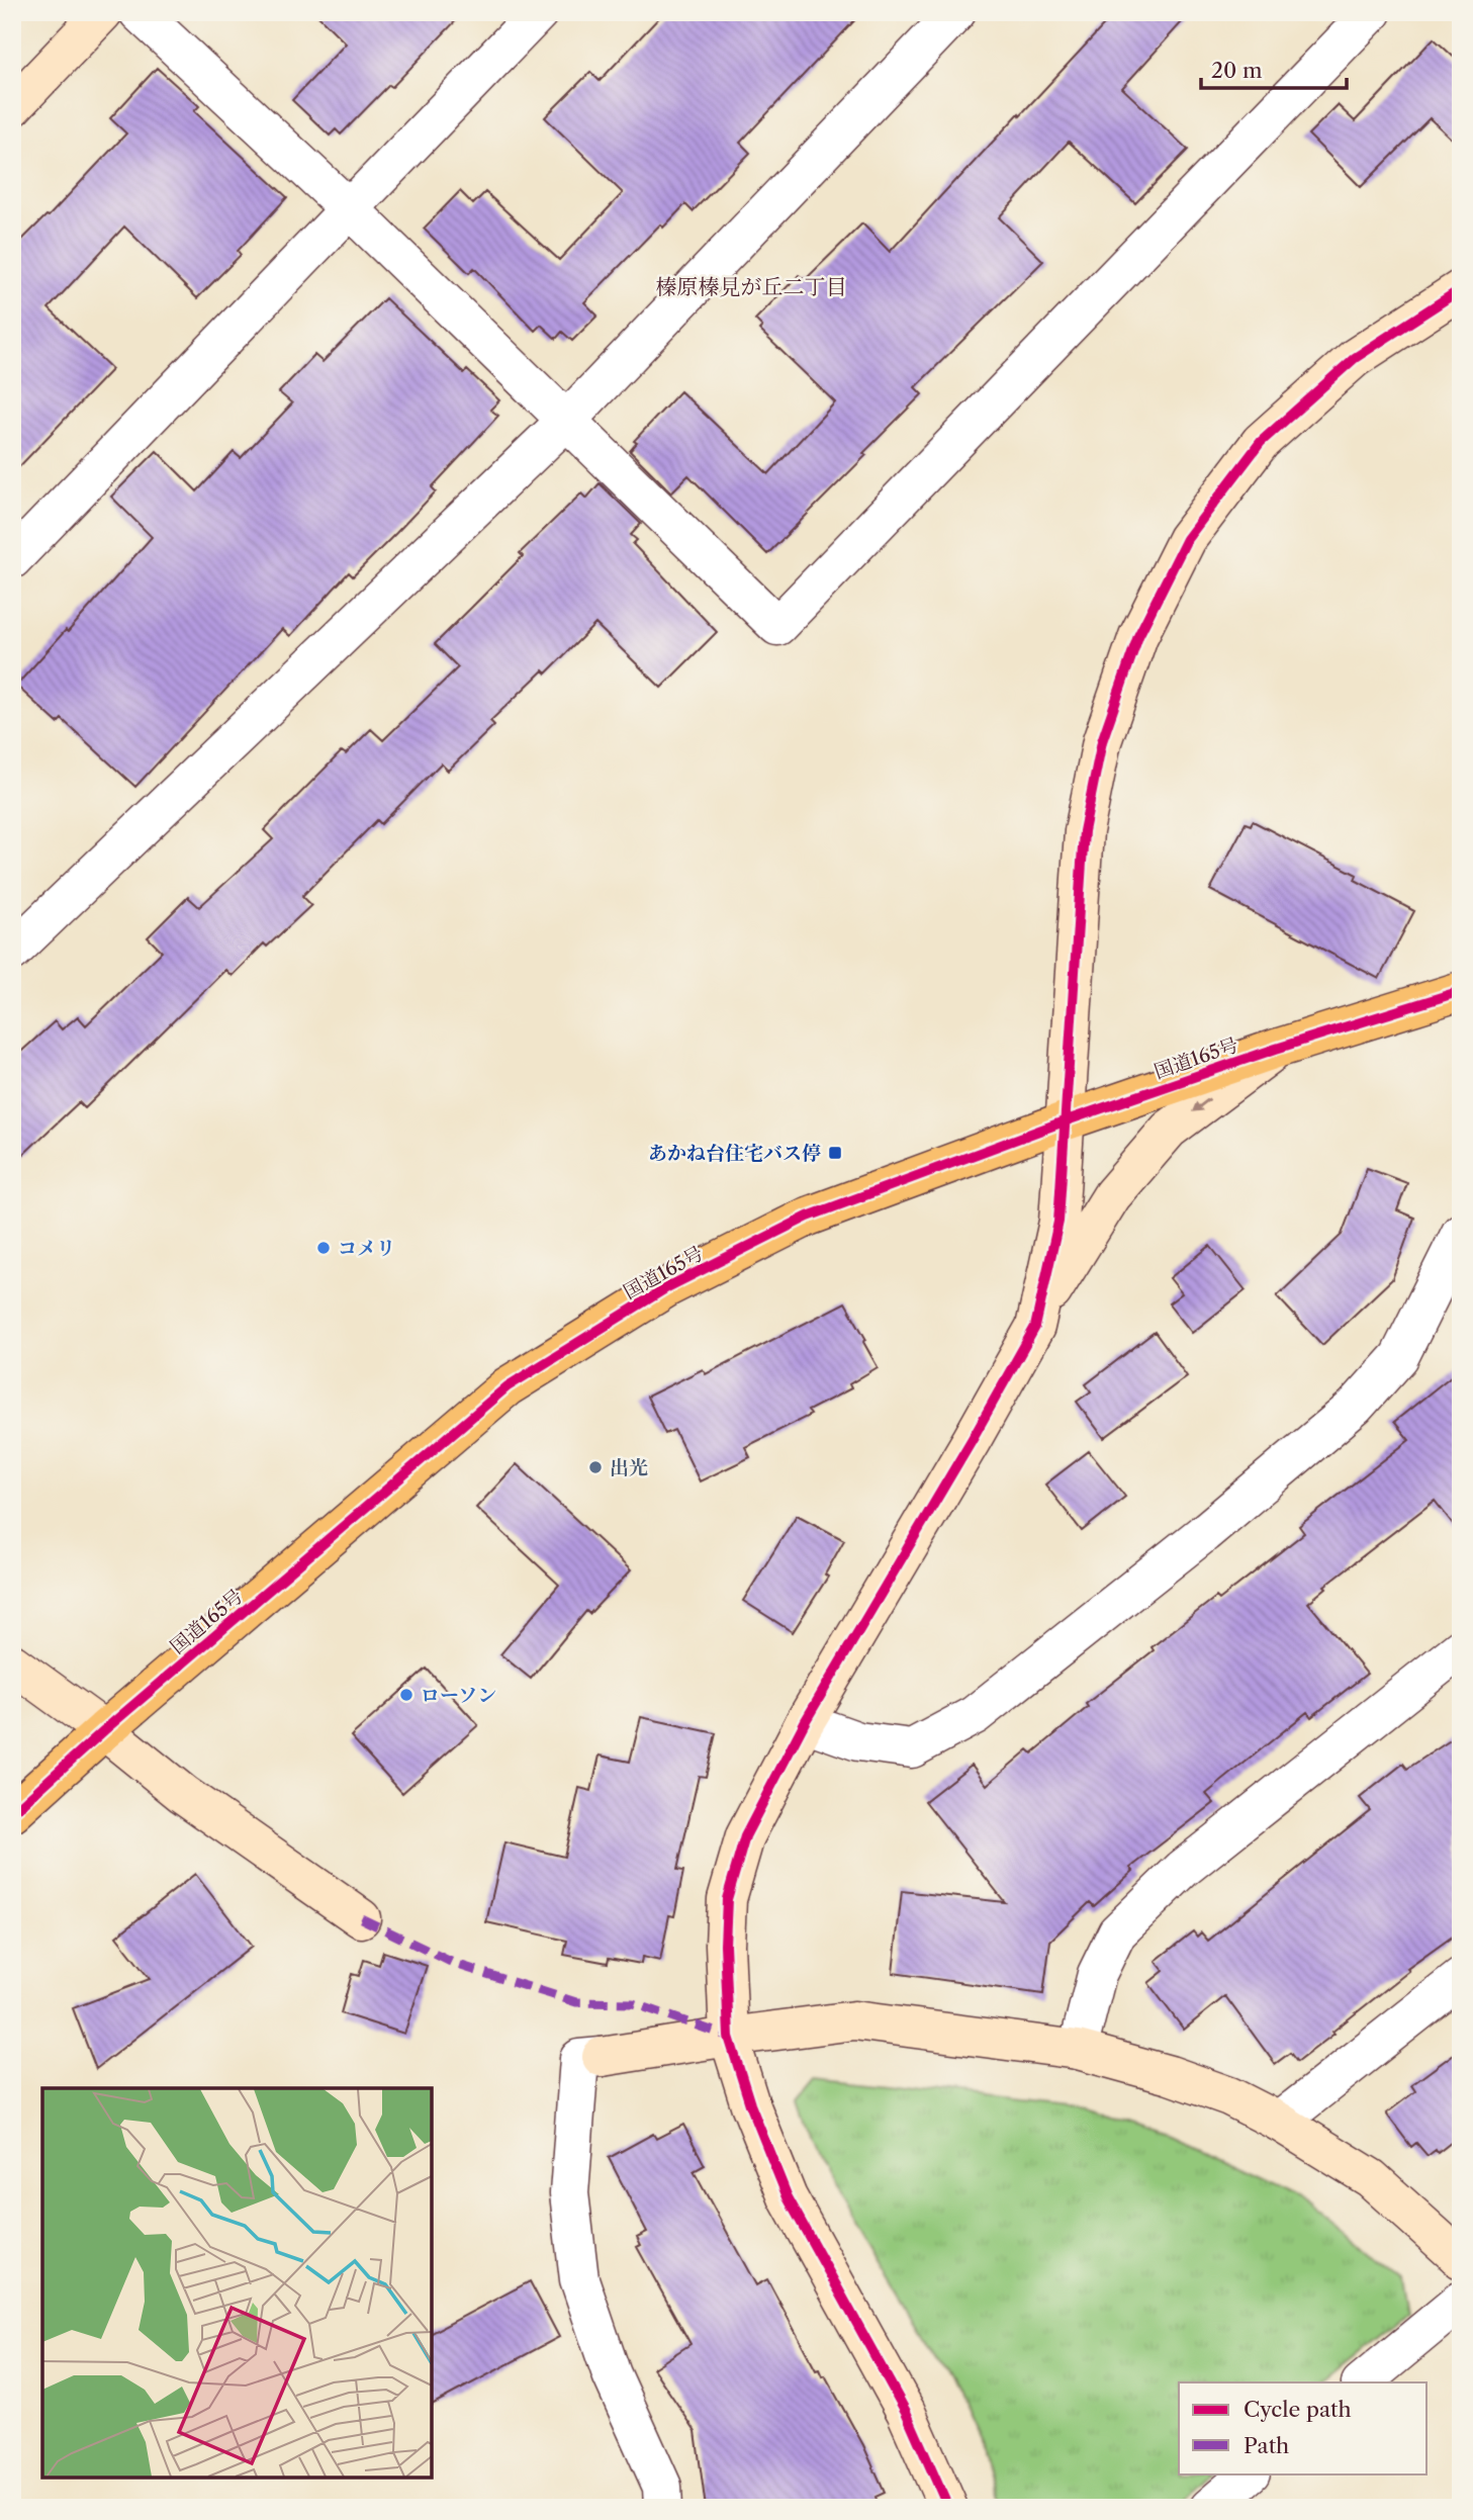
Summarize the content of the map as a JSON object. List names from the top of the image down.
{
  "streets": {
    "highway": ["国道165号"]
  },
  "districts": ["榛原榛見が丘二丁目"],
  "places": {
    "transit": ["あかね台住宅バス停"],
    "other": ["コメリ", "出光", "ローソン"]
  },
  "legend": ["Cycle path", "Path"],
  "scale_bar": "20 m"
}
